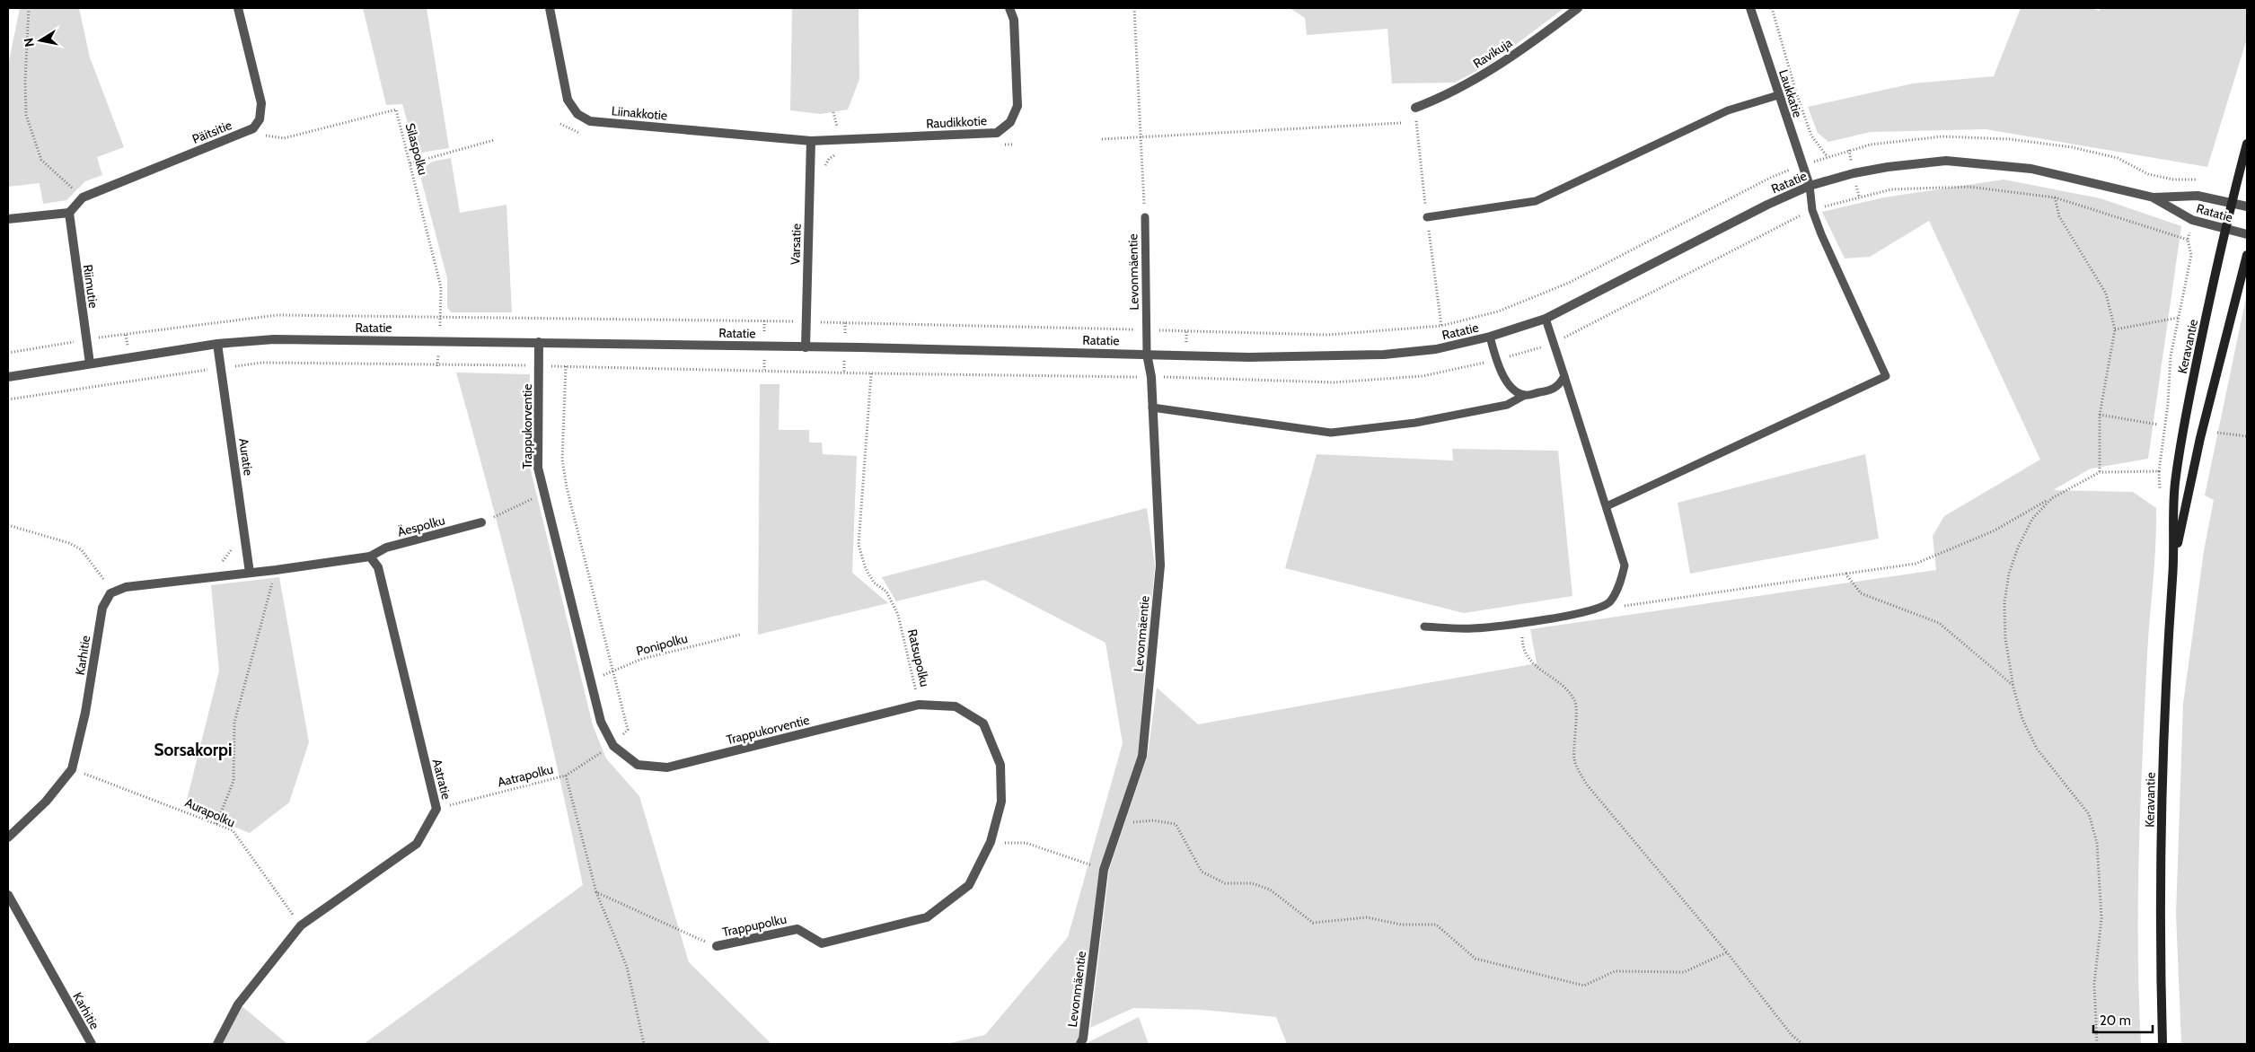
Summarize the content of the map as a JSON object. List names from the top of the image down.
{
  "streets": {
    "main road": ["Keravantie"],
    "street": [
      "Ravikuja",
      "Laukkatie",
      "Liinakkotie",
      "Raudikkotie",
      "Päitsitie",
      "Ratatie",
      "Varsatie",
      "Levonmäentie",
      "Riimutie",
      "Trappukorventie",
      "Auratie",
      "Äespolku",
      "Karhitie",
      "Aatratie",
      "Trappupolku"
    ],
    "path": [
      "Silaspolku",
      "Ponipolku",
      "Ratsupolku",
      "Aatrapolku",
      "Aurapolku"
    ]
  },
  "crossings": [
    ["Laukkatie", "Ratatie"],
    ["Liinakkotie", "Raudikkotie"],
    ["Liinakkotie", "Varsatie"],
    ["Raudikkotie", "Varsatie"],
    ["Päitsitie", "Riimutie"],
    ["Silaspolku", "Ratatie"],
    ["Ratatie", "Varsatie"],
    ["Ratatie", "Levonmäentie"],
    ["Ratatie", "Riimutie"],
    ["Ratatie", "Keravantie"],
    ["Ratatie", "Trappukorventie"],
    ["Ratatie", "Auratie"],
    ["Trappukorventie", "Ponipolku"],
    ["Trappukorventie", "Ratsupolku"],
    ["Trappukorventie", "Aatrapolku"],
    ["Trappukorventie", "Trappupolku"],
    ["Äespolku", "Aatratie"],
    ["Ponipolku", "Aatrapolku"],
    ["Karhitie", "Aurapolku"],
    ["Aatrapolku", "Aatratie"],
    ["Aatratie", "Aurapolku"]
  ],
  "districts": ["Sorsakorpi"],
  "scale_bar": "20 m",
  "north": "left"
}
